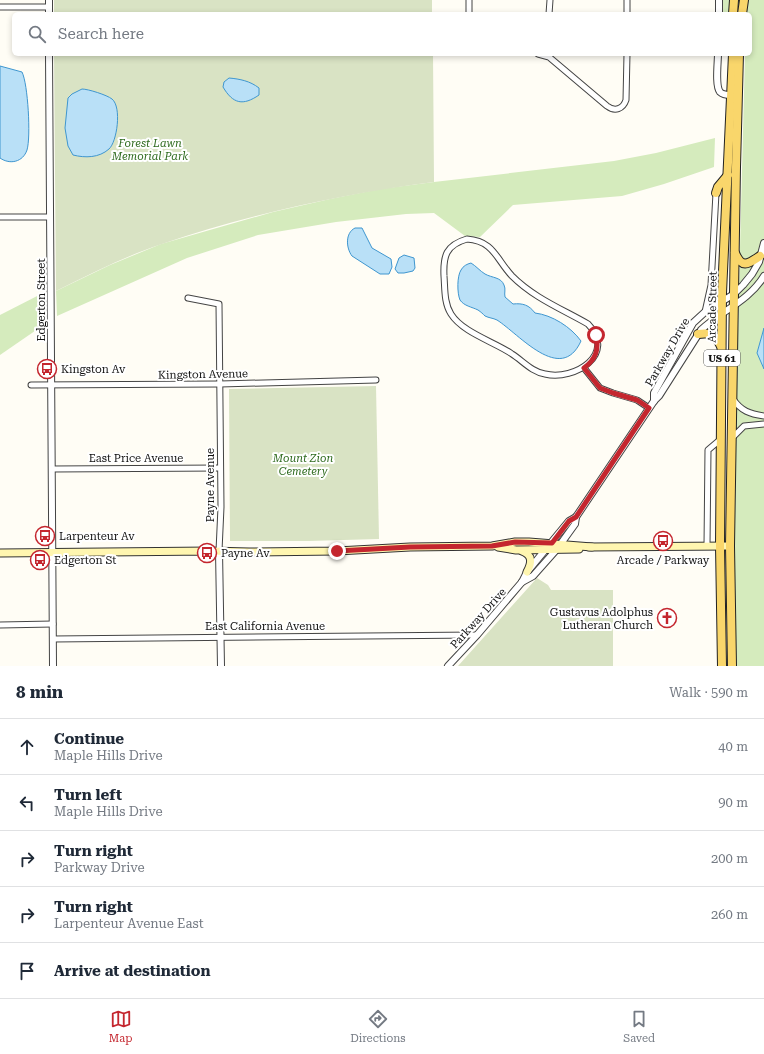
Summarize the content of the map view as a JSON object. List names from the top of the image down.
{
  "streets": {
    "main road": ["Arcade Street", "US 61"],
    "street": [
      "Edgerton Street",
      "Parkway Drive",
      "Kingston Avenue",
      "East Price Avenue",
      "Payne Avenue",
      "East California Avenue"
    ]
  },
  "crossings": [
    ["Edgerton Street", "Kingston Avenue"],
    ["Edgerton Street", "East Price Avenue"],
    ["Edgerton Street", "East California Avenue"],
    ["Arcade Street", "Parkway Drive"],
    ["Arcade Street", "US 61"],
    ["Parkway Drive", "East California Avenue"],
    ["Kingston Avenue", "Payne Avenue"],
    ["East Price Avenue", "Payne Avenue"],
    ["Payne Avenue", "East California Avenue"]
  ],
  "parks": ["Forest Lawn Memorial Park", "Mount Zion Cemetery"],
  "places": {
    "bus stop": [
      "Kingston Av",
      "Larpenteur Av",
      "Arcade / Parkway",
      "Payne Av",
      "Edgerton St"
    ],
    "church": ["Gustavus Adolphus Lutheran Church"]
  },
  "page": {
    "search": "Search here",
    "heading": ["8 min", "Walk · 590 m"],
    "list": [
      ["Continue", "Maple Hills Drive", "40 m"],
      ["Turn left", "Maple Hills Drive", "90 m"],
      ["Turn right", "Parkway Drive", "200 m"],
      ["Turn right", "Larpenteur Avenue East", "260 m"],
      "Arrive at destination"
    ],
    "nav": ["Map", "Directions", "Saved"]
  }
}
